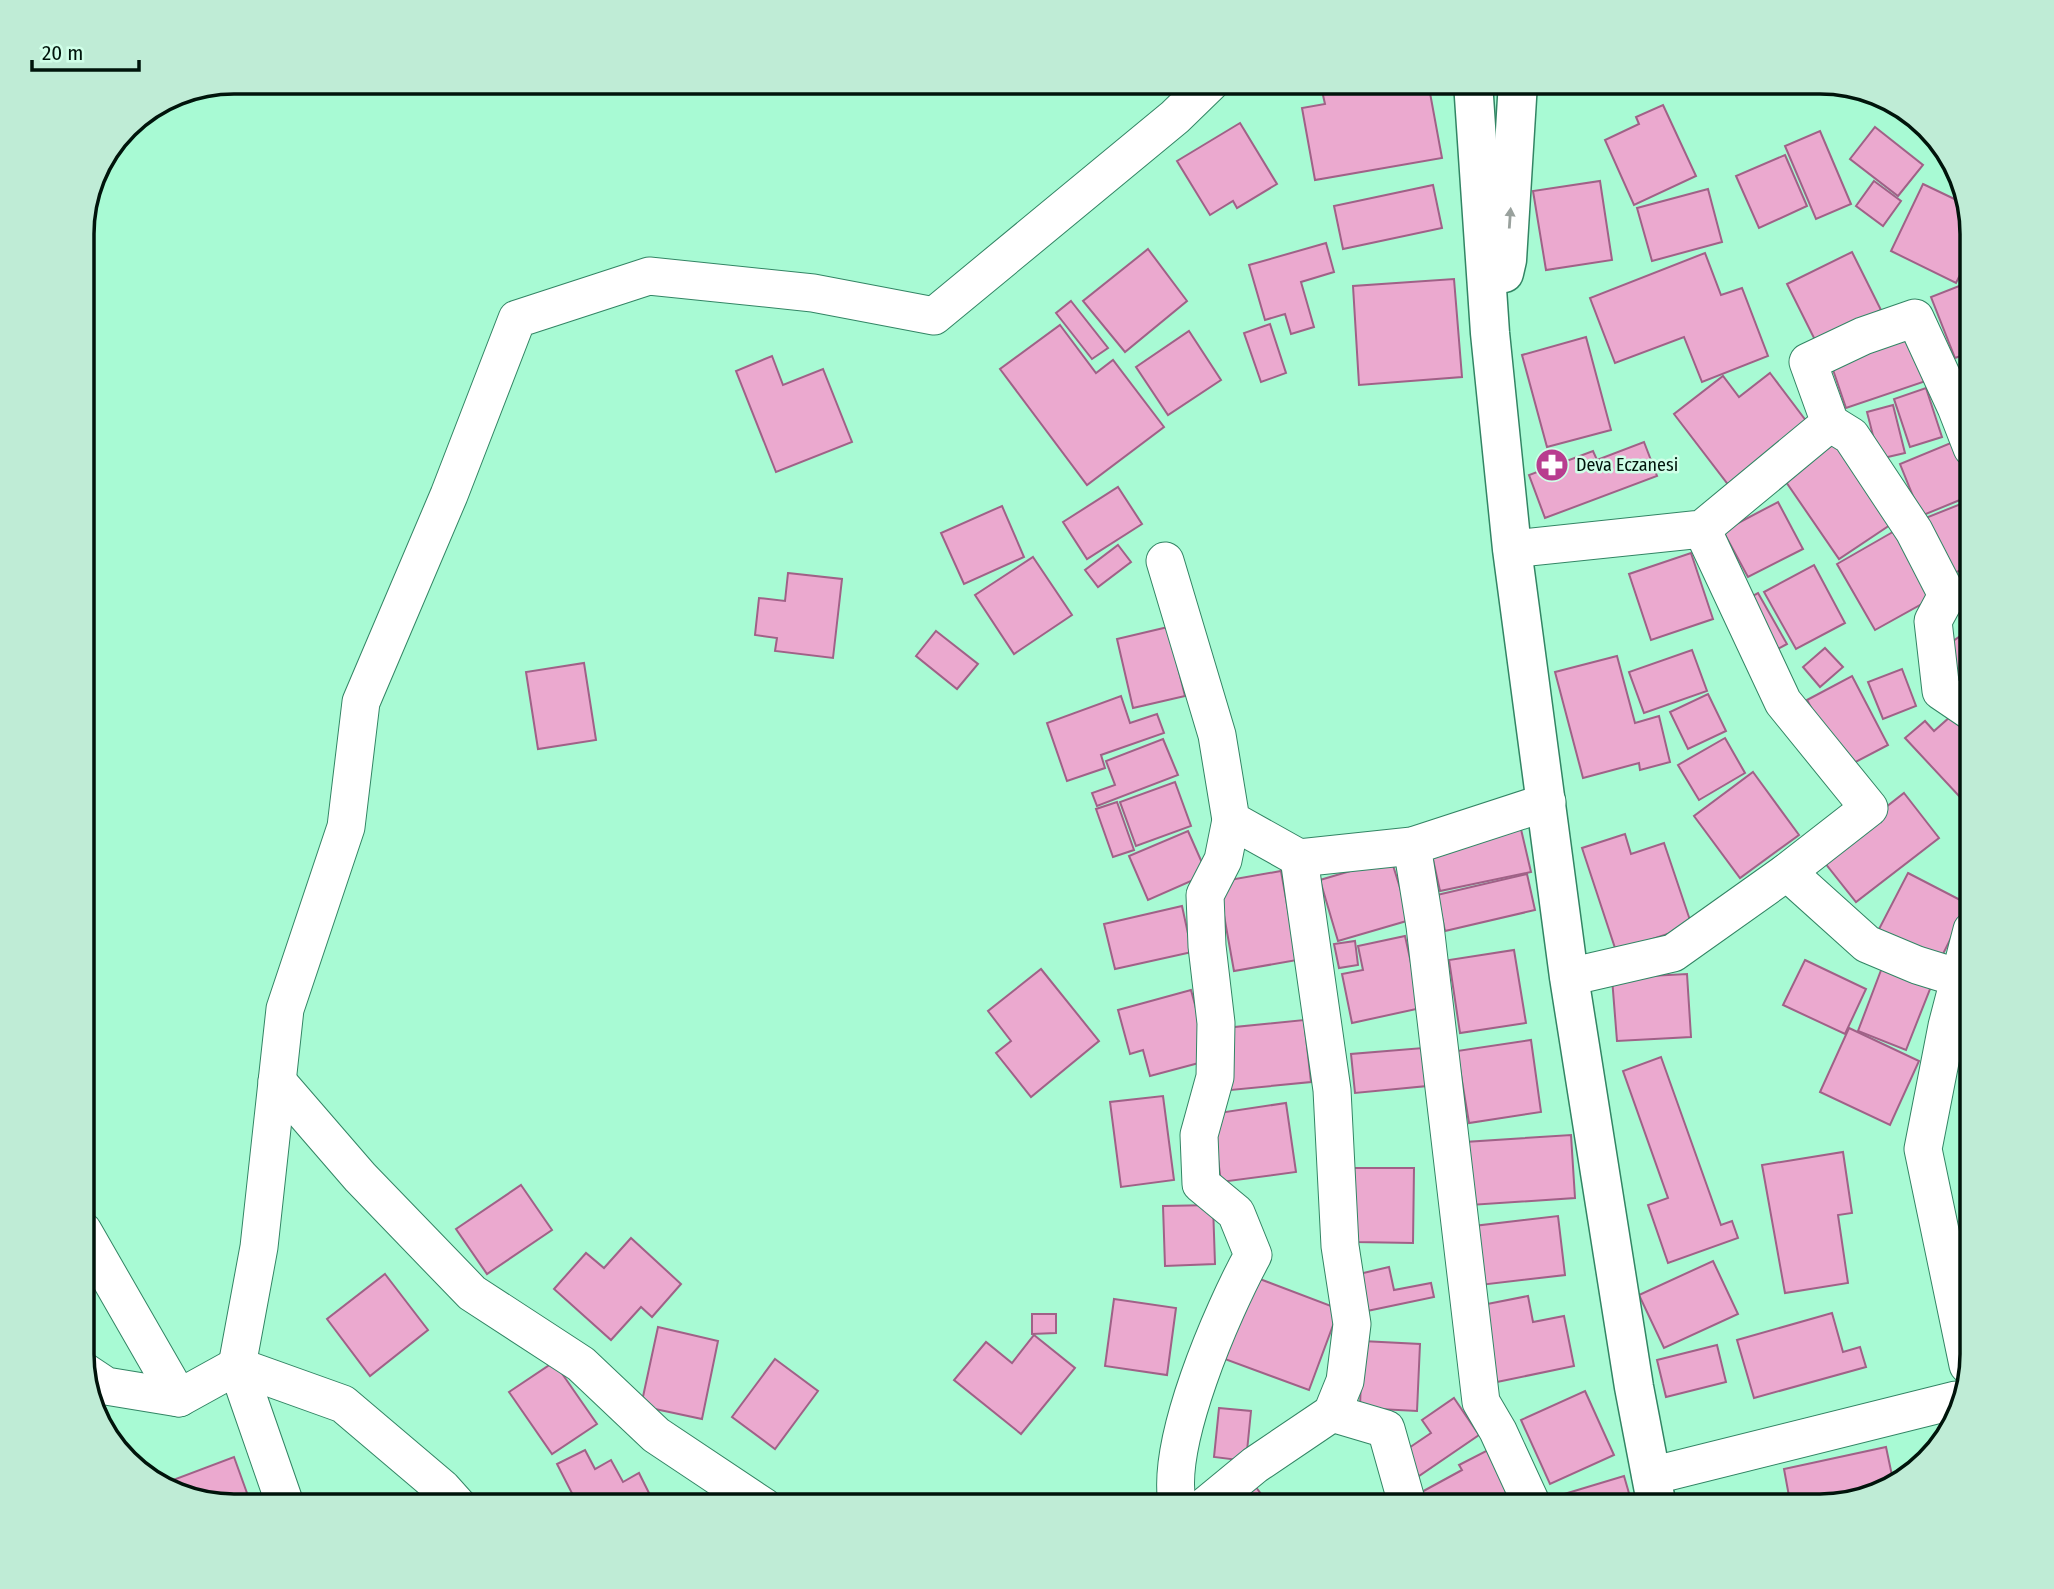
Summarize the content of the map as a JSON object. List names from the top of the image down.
{
  "places": {
    "pharmacy": ["Deva Eczanesi"]
  },
  "scale_bar": "20 m"
}
